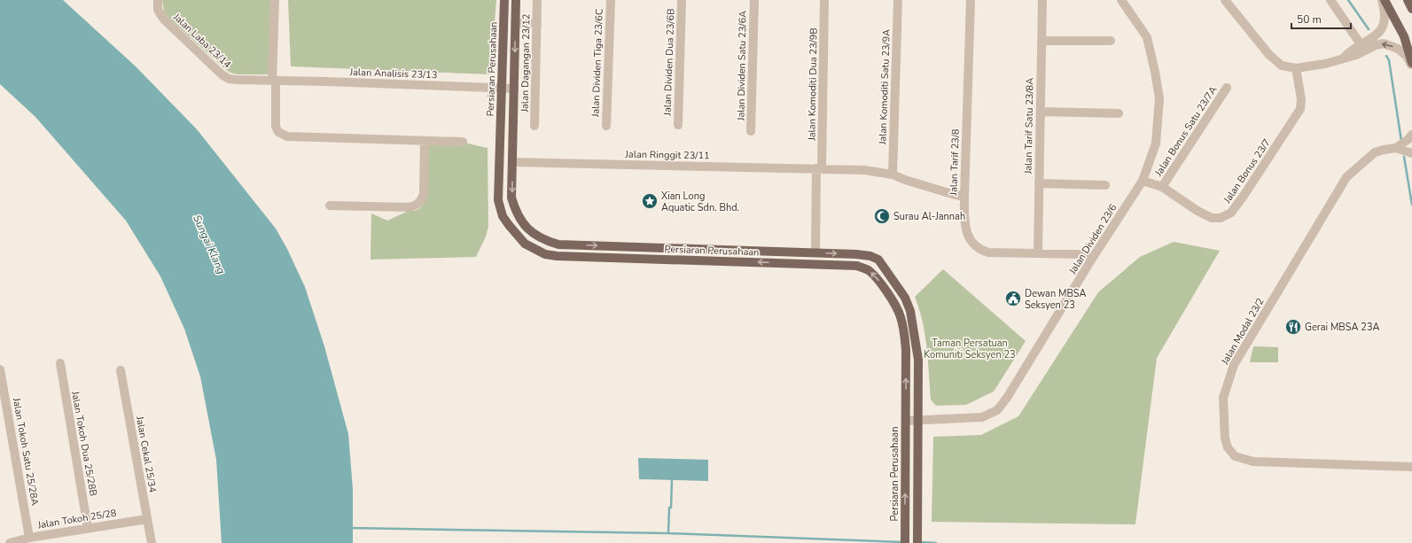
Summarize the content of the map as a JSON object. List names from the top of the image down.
{
  "streets": {
    "main road": ["Persiaran Perusahaan"],
    "street": [
      "Jalan Laba 23/14",
      "Jalan Dividen Dua 23/6B",
      "Jalan Dagangan 23/12",
      "Jalan Dividen Tiga 23/6C",
      "Jalan Dividen Satu 23/6A",
      "Jalan Analisis 23/13",
      "Jalan Komoditi Dua 23/9B",
      "Jalan Komoditi Satu 23/9A",
      "Jalan Tarif Satu 23/8A",
      "Jalan Bonus Satu 23/7A",
      "Jalan Ringgit 23/11",
      "Jalan Tarif 23/8",
      "Jalan Bonus 23/7",
      "Jalan Dividen 23/6",
      "Jalan Modal 23/2",
      "Jalan Tokoh Dua 25/28B",
      "Jalan Tokoh Satu 25/28A",
      "Jalan Cekal 25/34",
      "Jalan Tokoh 25/28"
    ]
  },
  "crossings": [
    ["Jalan Laba 23/14", "Jalan Analisis 23/13"],
    ["Persiaran Perusahaan", "Jalan Analisis 23/13"],
    ["Persiaran Perusahaan", "Jalan Komoditi Dua 23/9B"],
    ["Persiaran Perusahaan", "Jalan Ringgit 23/11"],
    ["Persiaran Perusahaan", "Jalan Dividen 23/6"],
    ["Jalan Komoditi Dua 23/9B", "Jalan Ringgit 23/11"],
    ["Jalan Komoditi Satu 23/9A", "Jalan Ringgit 23/11"],
    ["Jalan Tarif Satu 23/8A", "Jalan Tarif 23/8"],
    ["Jalan Bonus Satu 23/7A", "Jalan Bonus 23/7"],
    ["Jalan Ringgit 23/11", "Jalan Tarif 23/8"],
    ["Jalan Tarif 23/8", "Jalan Dividen 23/6"],
    ["Jalan Bonus 23/7", "Jalan Dividen 23/6"],
    ["Jalan Tokoh Dua 25/28B", "Jalan Tokoh 25/28"],
    ["Jalan Tokoh Satu 25/28A", "Jalan Tokoh 25/28"],
    ["Jalan Cekal 25/34", "Jalan Tokoh 25/28"]
  ],
  "water": ["Sungai Klang"],
  "parks": ["Taman Persatuan Komuniti Seksyen 23"],
  "places": {
    "place": ["Xian Long Aquatic Sdn. Bhd."],
    "mosque": ["Surau Al-Jannah"],
    "public building": ["Dewan MBSA Seksyen 23"],
    "restaurant": ["Gerai MBSA 23A"]
  },
  "scale_bar": "50 m"
}
